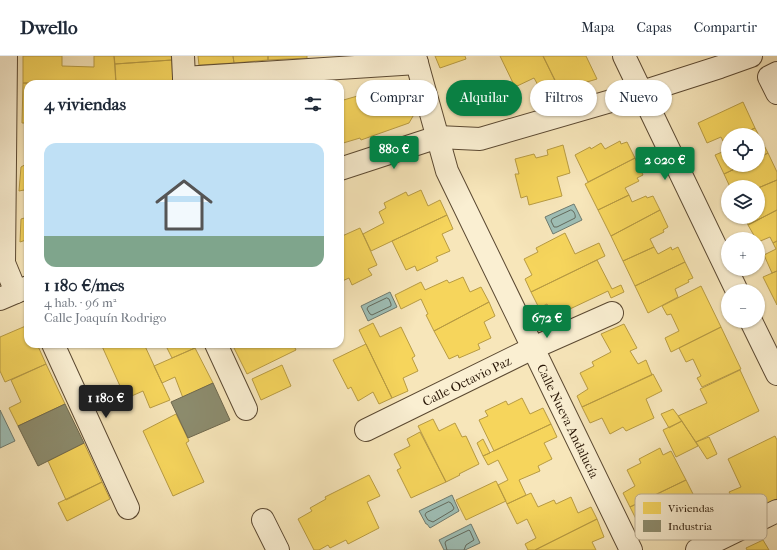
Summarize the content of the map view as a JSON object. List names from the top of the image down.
{
  "streets": {
    "street": ["Calle Octavio Paz", "Calle Nueva Andalucía"]
  },
  "crossings": [
    ["Calle Octavio Paz", "Calle Nueva Andalucía"]
  ],
  "legend": ["Viviendas", "Industria"],
  "page": {
    "header": "Dwello",
    "nav": ["Mapa", "Capas", "Compartir"],
    "chip": [
      "Comprar",
      "Alquilar",
      "Filtros",
      "Nuevo"
    ],
    "heading": "4 viviendas",
    "map_buttons": ["+", "−"],
    "list": [
      {
        "name": "1 180 €/mes",
        "note": "4 hab. · 96 m² · Calle Joaquín Rodrigo"
      }
    ],
    "price": [
      "880 €",
      "2 020 €",
      "672 €",
      "1 180 €"
    ]
  }
}
